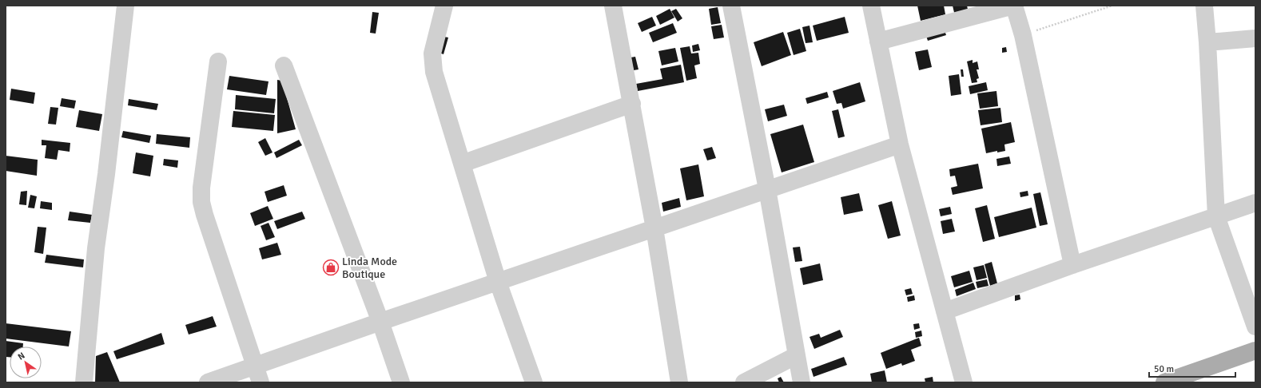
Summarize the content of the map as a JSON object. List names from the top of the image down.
{
  "places": {
    "shop": ["Linda Mode Boutique"]
  },
  "scale_bar": "50 m",
  "north": "top left"
}
